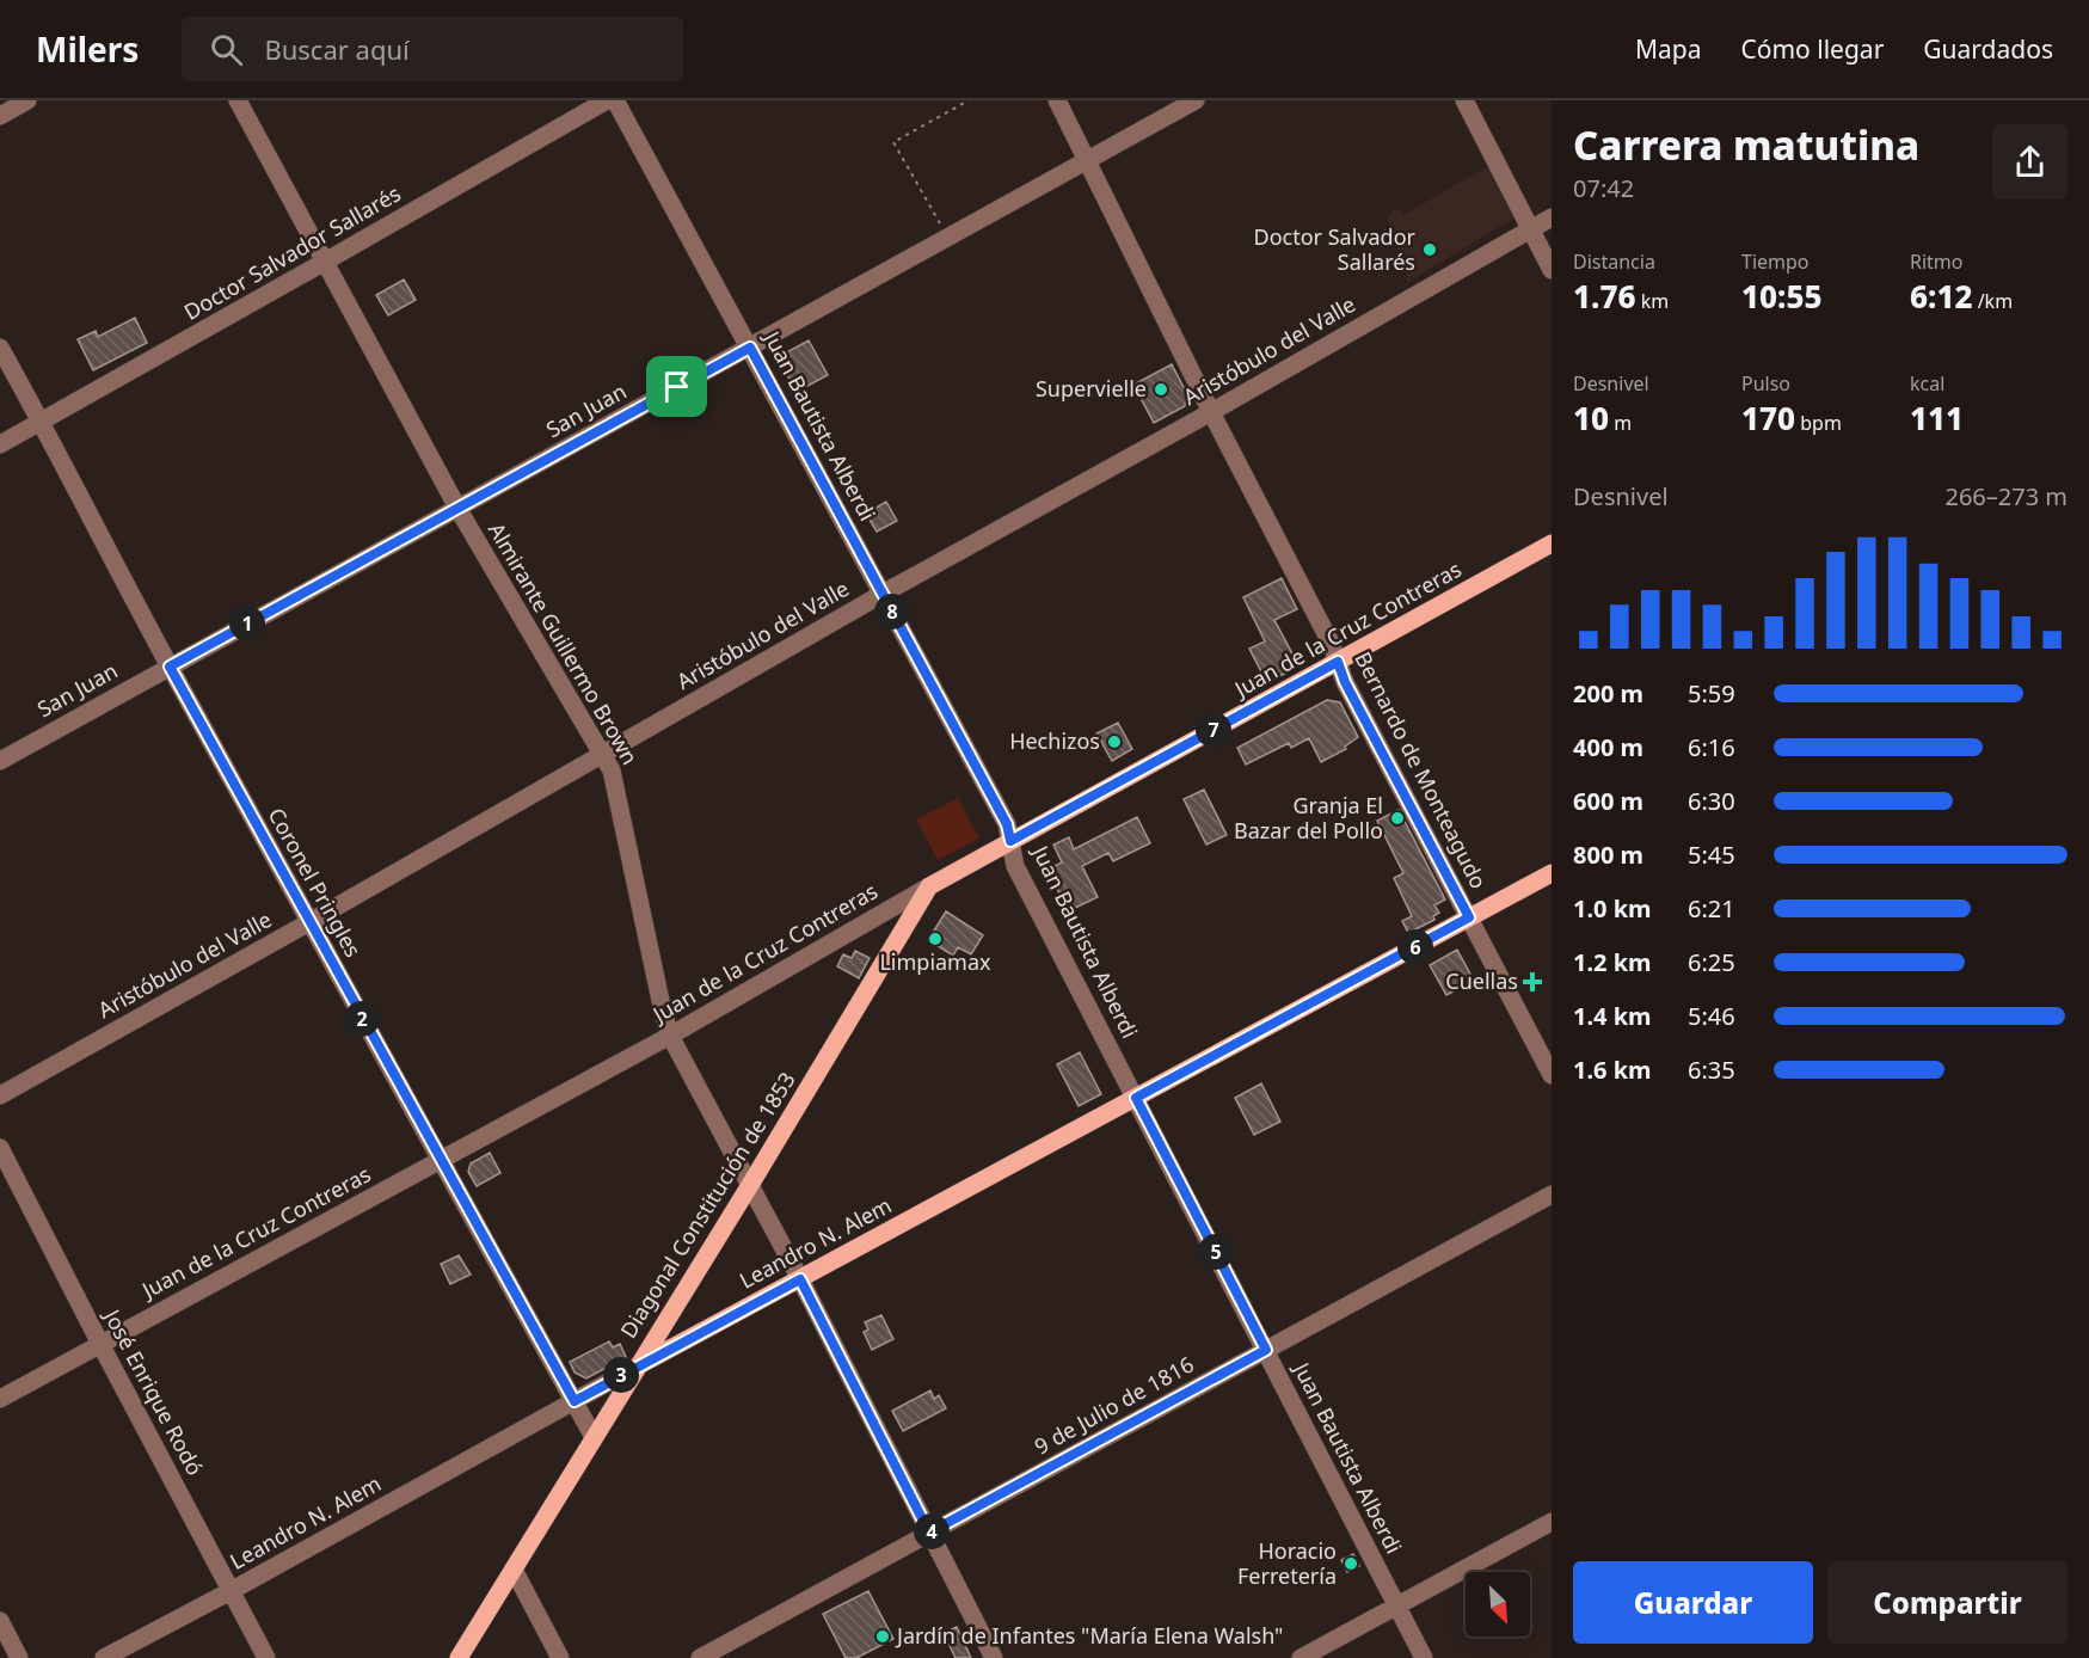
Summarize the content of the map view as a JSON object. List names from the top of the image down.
{
  "streets": {
    "main road": ["Juan de la Cruz Contreras", "Diagonal Constitución de 1853", "Leandro N. Alem"],
    "street": [
      "Doctor Salvador Sallarés",
      "Aristóbulo del Valle",
      "San Juan",
      "Juan Bautista Alberdi",
      "Almirante Guillermo Brown",
      "Bernardo de Monteagudo",
      "Coronel Pringles",
      "José Enrique Rodó",
      "9 de Julio de 1816"
    ]
  },
  "crossings": [
    ["Doctor Salvador Sallarés", "Almirante Guillermo Brown"],
    ["Doctor Salvador Sallarés", "Coronel Pringles"],
    ["Aristóbulo del Valle", "Juan Bautista Alberdi"],
    ["Aristóbulo del Valle", "Almirante Guillermo Brown"],
    ["Aristóbulo del Valle", "Bernardo de Monteagudo"],
    ["Aristóbulo del Valle", "Coronel Pringles"],
    ["San Juan", "Juan Bautista Alberdi"],
    ["San Juan", "Almirante Guillermo Brown"],
    ["San Juan", "Bernardo de Monteagudo"],
    ["San Juan", "Coronel Pringles"],
    ["Juan Bautista Alberdi", "Juan de la Cruz Contreras"],
    ["Juan Bautista Alberdi", "Leandro N. Alem"],
    ["Juan Bautista Alberdi", "9 de Julio de 1816"],
    ["Juan de la Cruz Contreras", "Almirante Guillermo Brown"],
    ["Juan de la Cruz Contreras", "Bernardo de Monteagudo"],
    ["Juan de la Cruz Contreras", "Coronel Pringles"],
    ["Juan de la Cruz Contreras", "Diagonal Constitución de 1853"],
    ["Juan de la Cruz Contreras", "José Enrique Rodó"],
    ["Almirante Guillermo Brown", "Diagonal Constitución de 1853"],
    ["Almirante Guillermo Brown", "Leandro N. Alem"],
    ["Almirante Guillermo Brown", "9 de Julio de 1816"],
    ["Bernardo de Monteagudo", "Leandro N. Alem"],
    ["Coronel Pringles", "Diagonal Constitución de 1853"],
    ["Coronel Pringles", "Leandro N. Alem"],
    ["Diagonal Constitución de 1853", "Leandro N. Alem"],
    ["Leandro N. Alem", "José Enrique Rodó"]
  ],
  "places": {
    "other": [
      "Doctor Salvador Sallarés",
      "Supervielle",
      "Hechizos",
      "Granja El Bazar del Pollo",
      "Limpiamax",
      "Horacio Ferretería",
      "Jardín de Infantes \"María Elena Walsh\""
    ],
    "health": ["Cuellas"]
  },
  "north": "bottom right",
  "page": {
    "header": "Milers",
    "search": "Buscar aquí",
    "nav": ["Mapa", "Cómo llegar", "Guardados"],
    "heading": ["Carrera matutina", "07:42"],
    "stats": [
      ["Distancia", "1.76 km"],
      ["Tiempo", "10:55"],
      ["Ritmo", "6:12 /km"],
      ["Desnivel", "10 m"],
      ["Pulso", "170 bpm"],
      ["kcal", "111"]
    ],
    "chart": ["Desnivel", "266–273 m"],
    "pins": [
      "8",
      "1",
      "7",
      "6",
      "2",
      "5",
      "3",
      "4"
    ],
    "list": [
      {
        "name": "200 m",
        "note": "5:59"
      },
      {
        "name": "400 m",
        "note": "6:16"
      },
      {
        "name": "600 m",
        "note": "6:30"
      },
      {
        "name": "800 m",
        "note": "5:45"
      },
      {
        "name": "1.0 km",
        "note": "6:21"
      },
      {
        "name": "1.2 km",
        "note": "6:25"
      },
      {
        "name": "1.4 km",
        "note": "5:46"
      },
      {
        "name": "1.6 km",
        "note": "6:35"
      }
    ],
    "buttons": ["Guardar", "Compartir"]
  }
}
